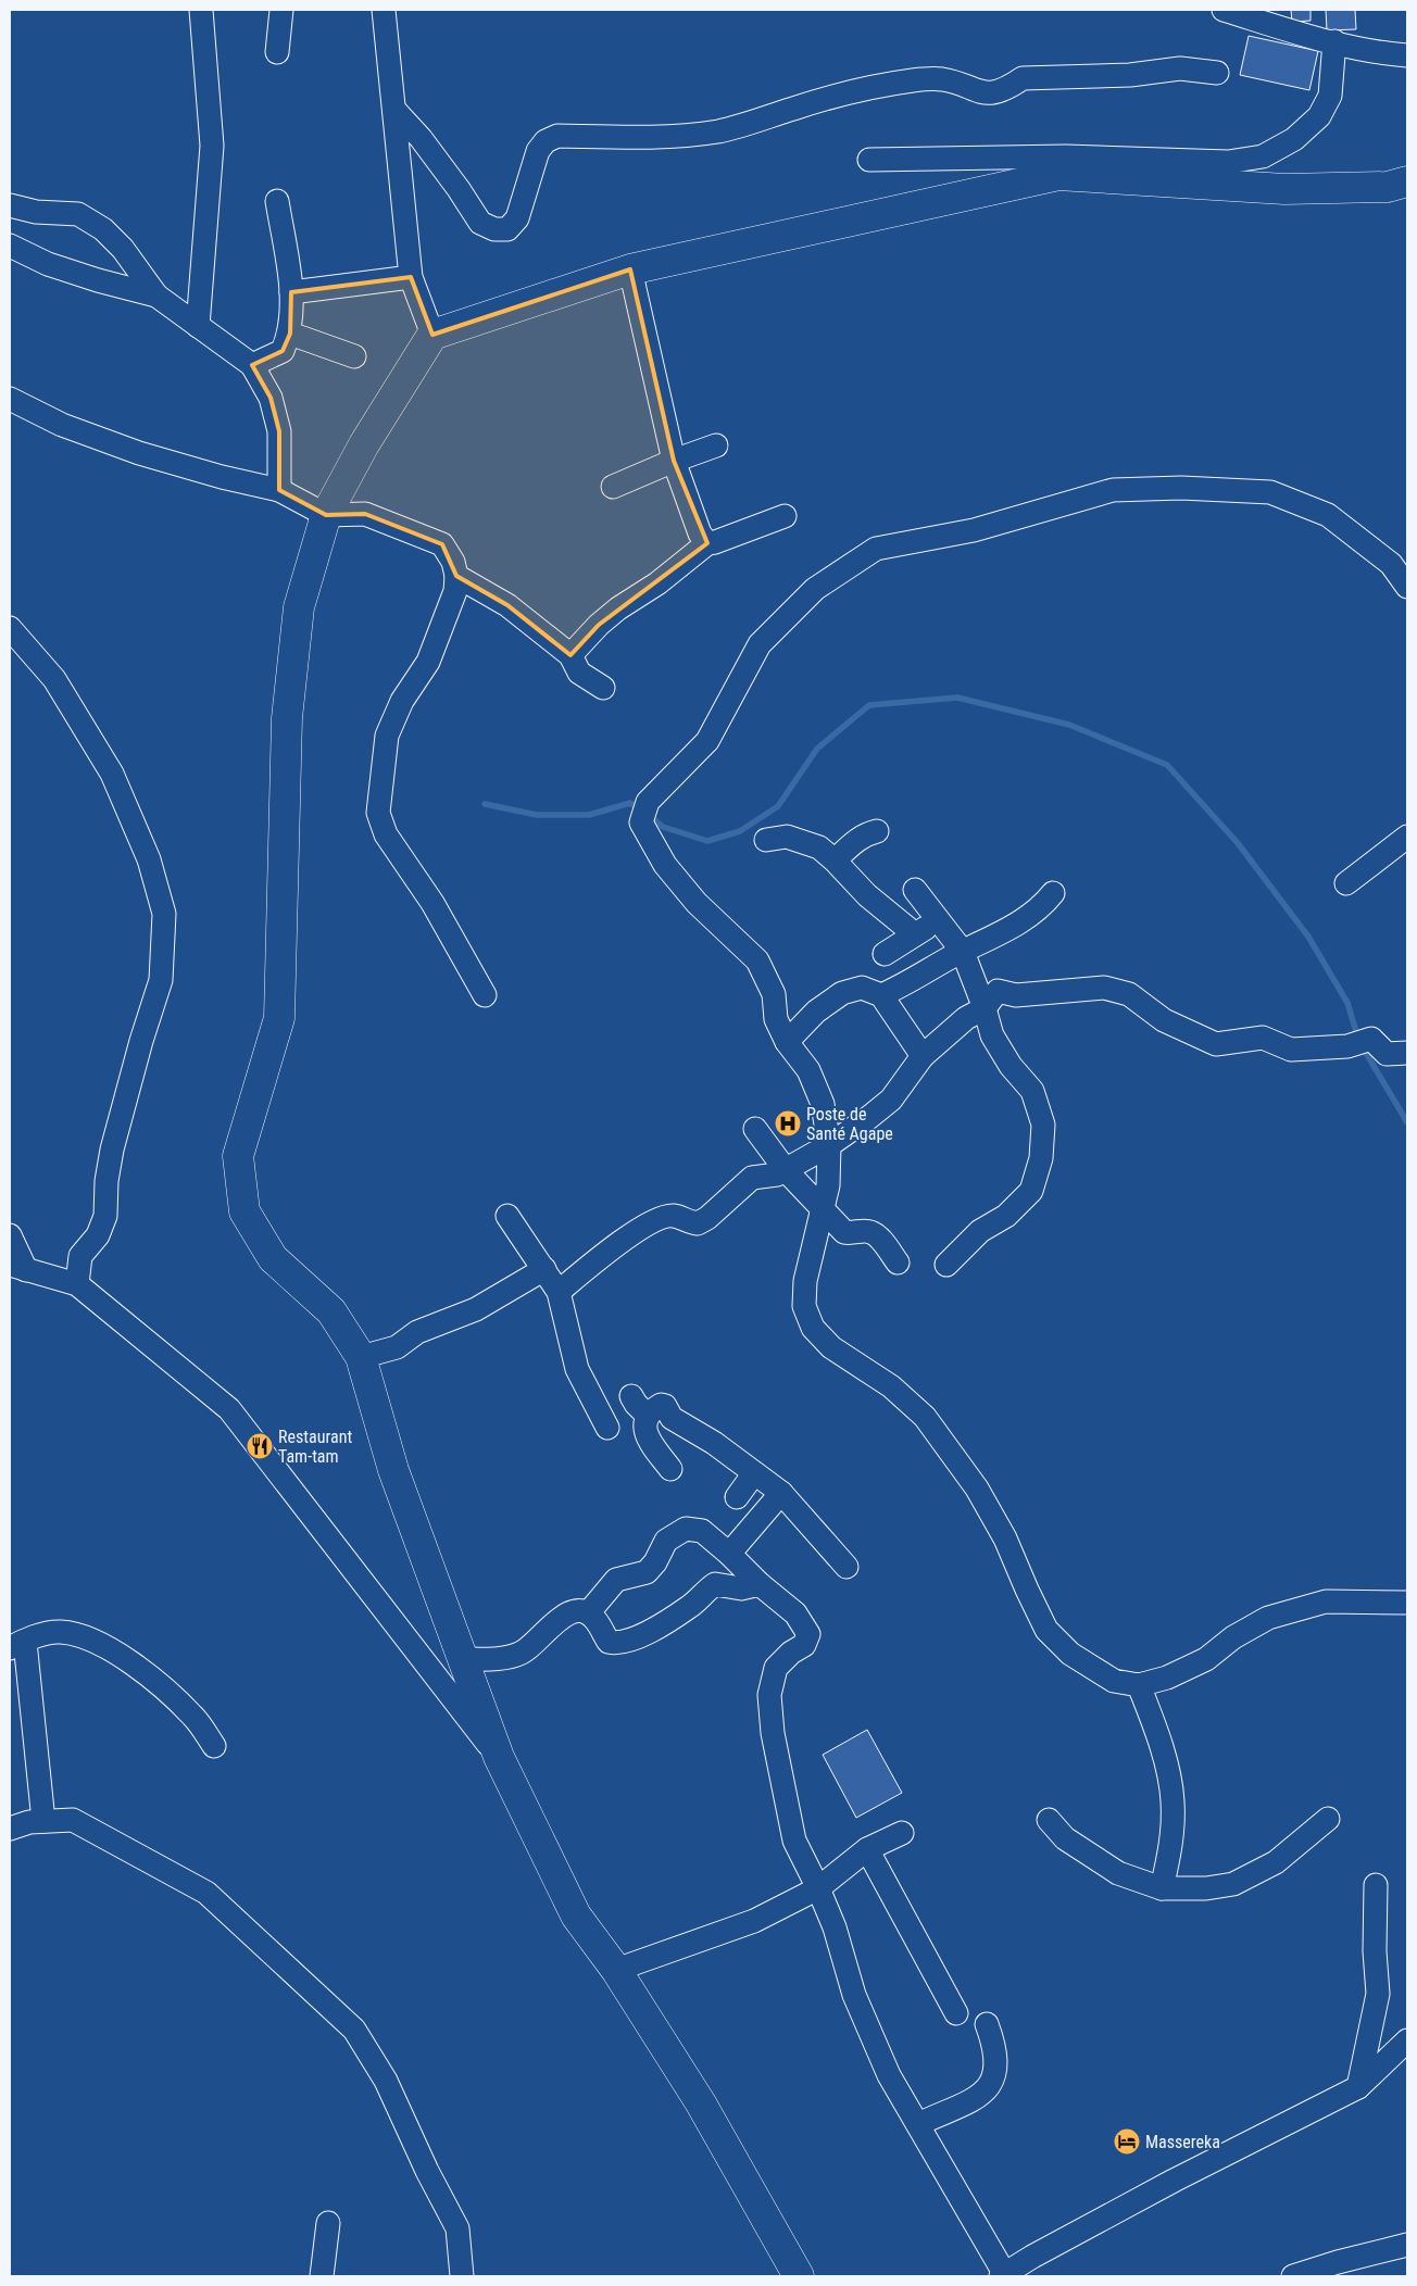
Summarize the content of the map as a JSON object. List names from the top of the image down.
{
  "places": {
    "hospital": ["Poste de Santé Agape"],
    "restaurant": ["Restaurant Tam-tam"],
    "hotel": ["Massereka"]
  }
}
